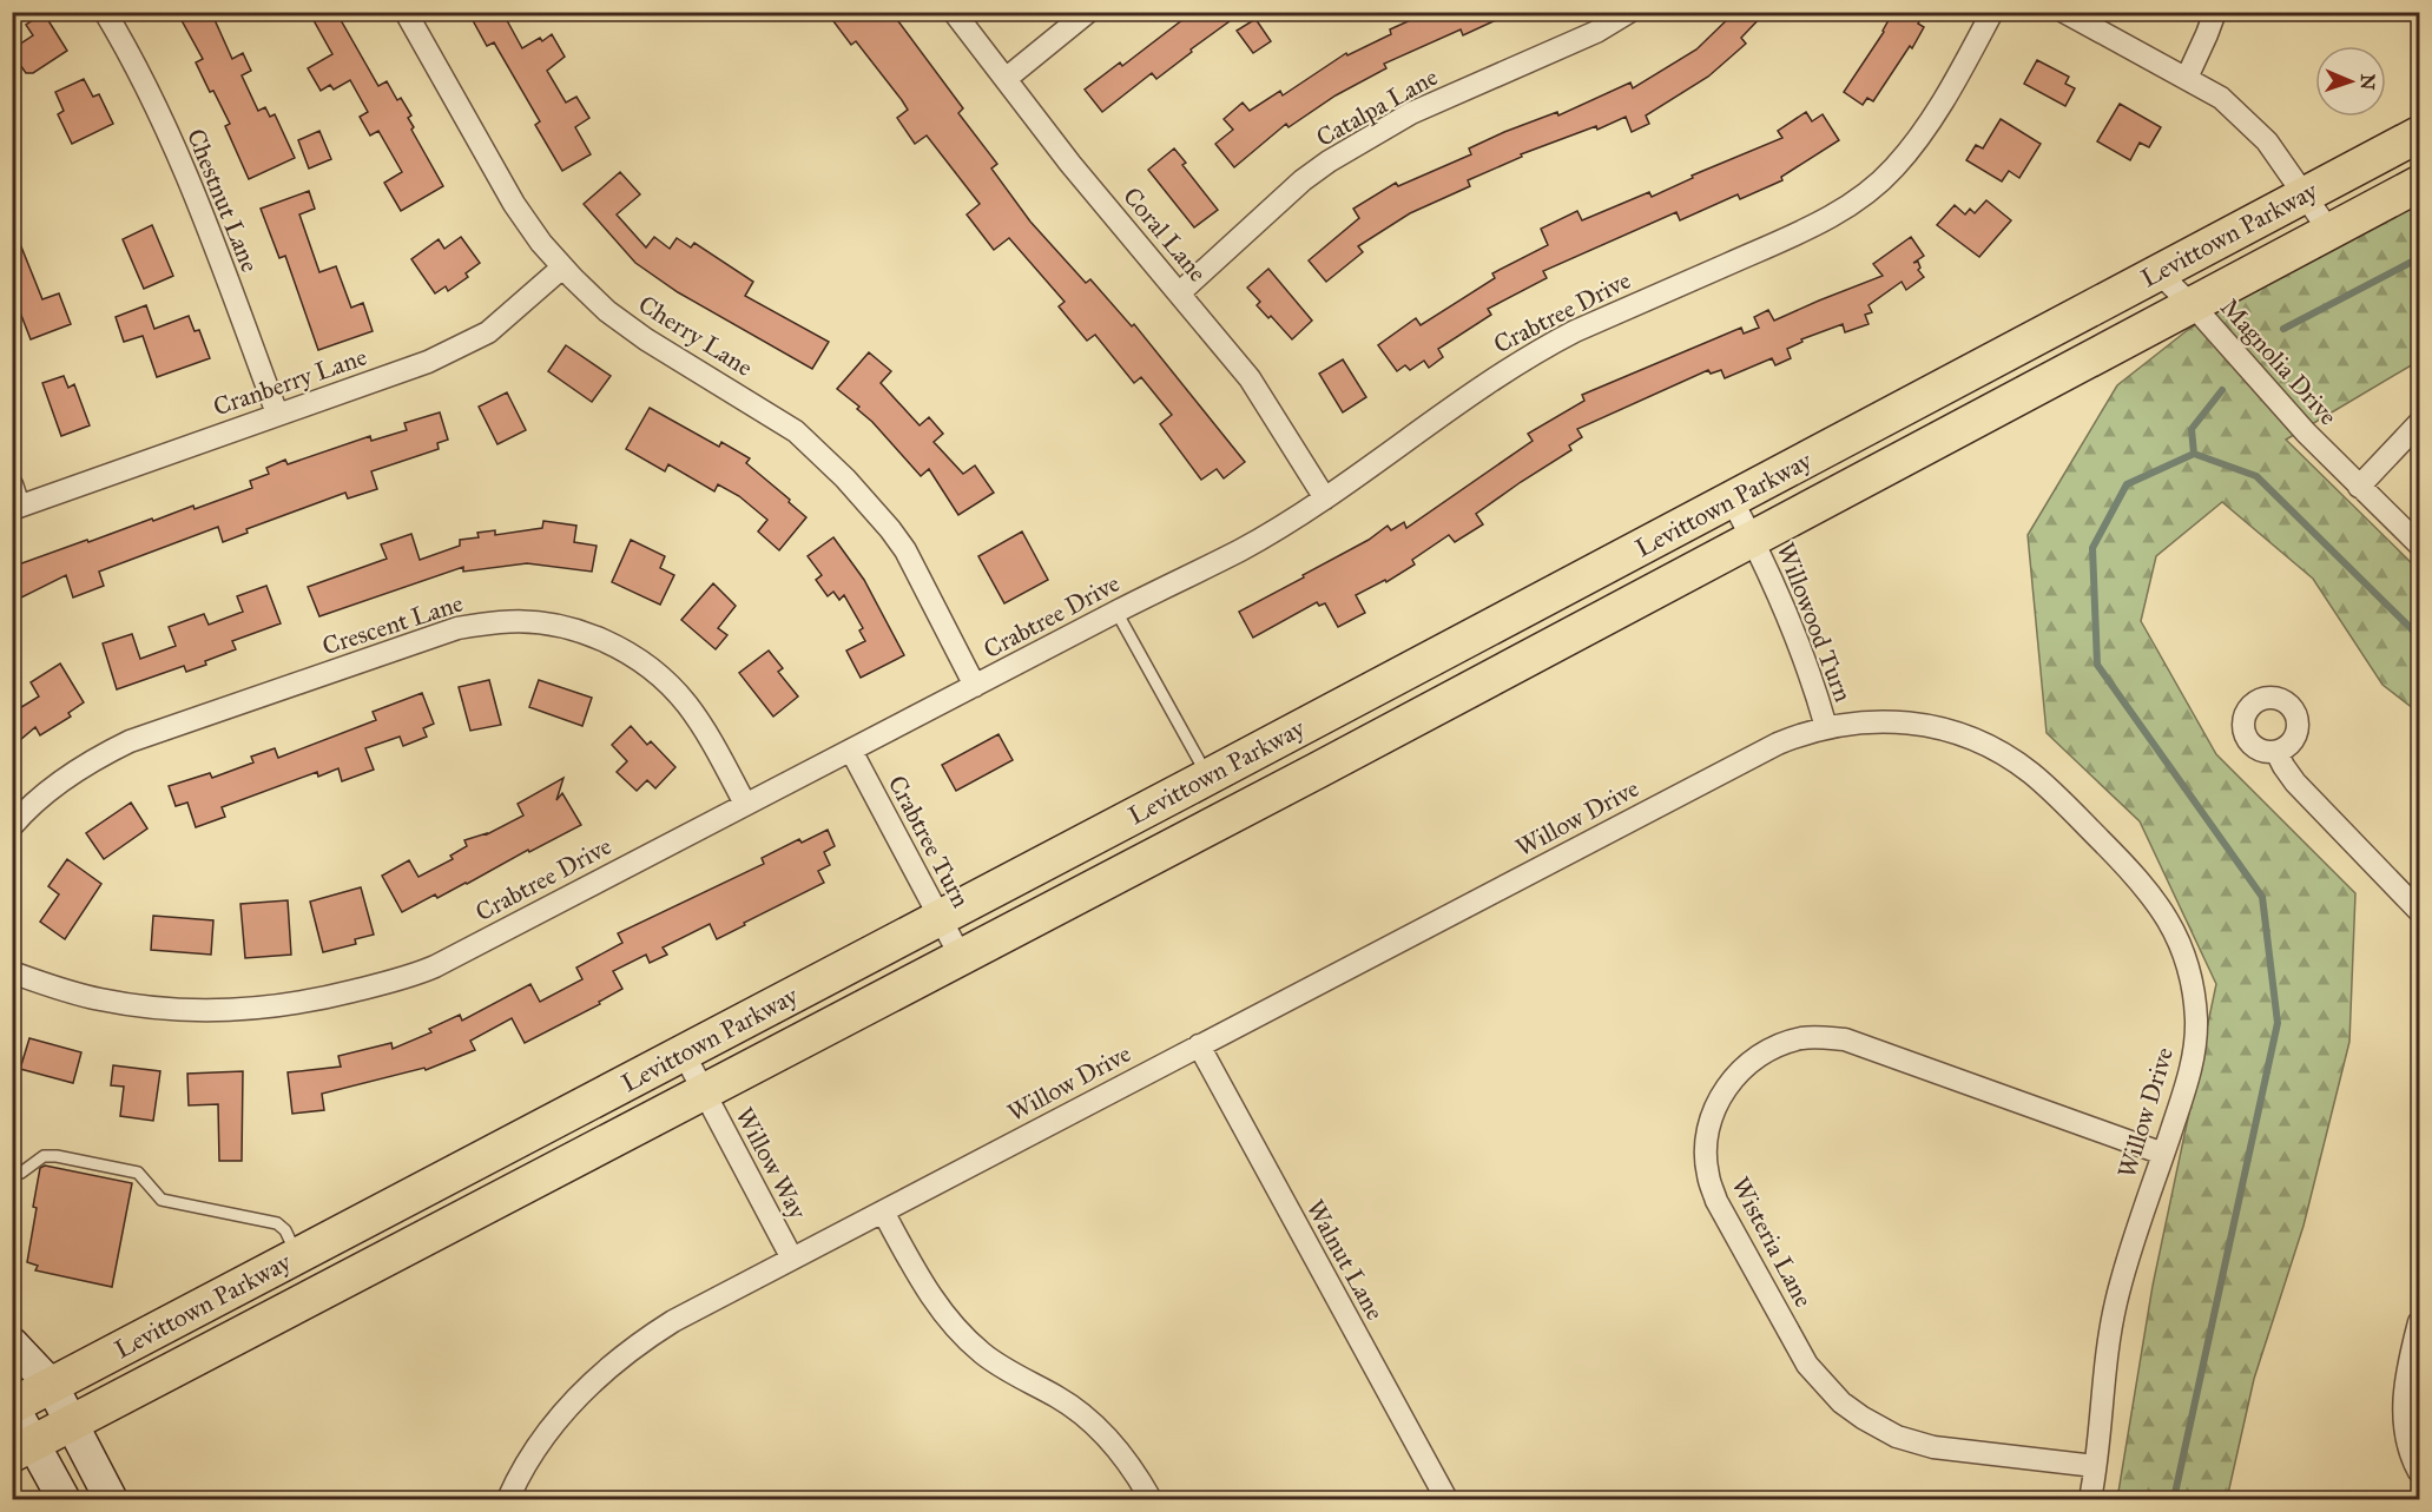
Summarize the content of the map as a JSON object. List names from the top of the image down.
{
  "streets": {
    "main road": ["Levittown Parkway"],
    "street": [
      "Catalpa Lane",
      "Chestnut Lane",
      "Coral Lane",
      "Crabtree Drive",
      "Cherry Lane",
      "Magnolia Drive",
      "Cranberry Lane",
      "Willowood Turn",
      "Crescent Lane",
      "Willow Drive",
      "Crabtree Turn",
      "Willow Way",
      "Wisteria Lane",
      "Walnut Lane"
    ]
  },
  "crossings": [
    ["Catalpa Lane", "Coral Lane"],
    ["Chestnut Lane", "Cranberry Lane"],
    ["Coral Lane", "Crabtree Drive"],
    ["Levittown Parkway", "Magnolia Drive"],
    ["Levittown Parkway", "Willowood Turn"],
    ["Levittown Parkway", "Crabtree Turn"],
    ["Levittown Parkway", "Willow Way"],
    ["Crabtree Drive", "Cherry Lane"],
    ["Crabtree Drive", "Crescent Lane"],
    ["Crabtree Drive", "Crabtree Turn"],
    ["Cherry Lane", "Cranberry Lane"],
    ["Willowood Turn", "Willow Drive"],
    ["Willow Drive", "Willow Way"],
    ["Willow Drive", "Wisteria Lane"],
    ["Willow Drive", "Walnut Lane"]
  ],
  "north": "right"
}
